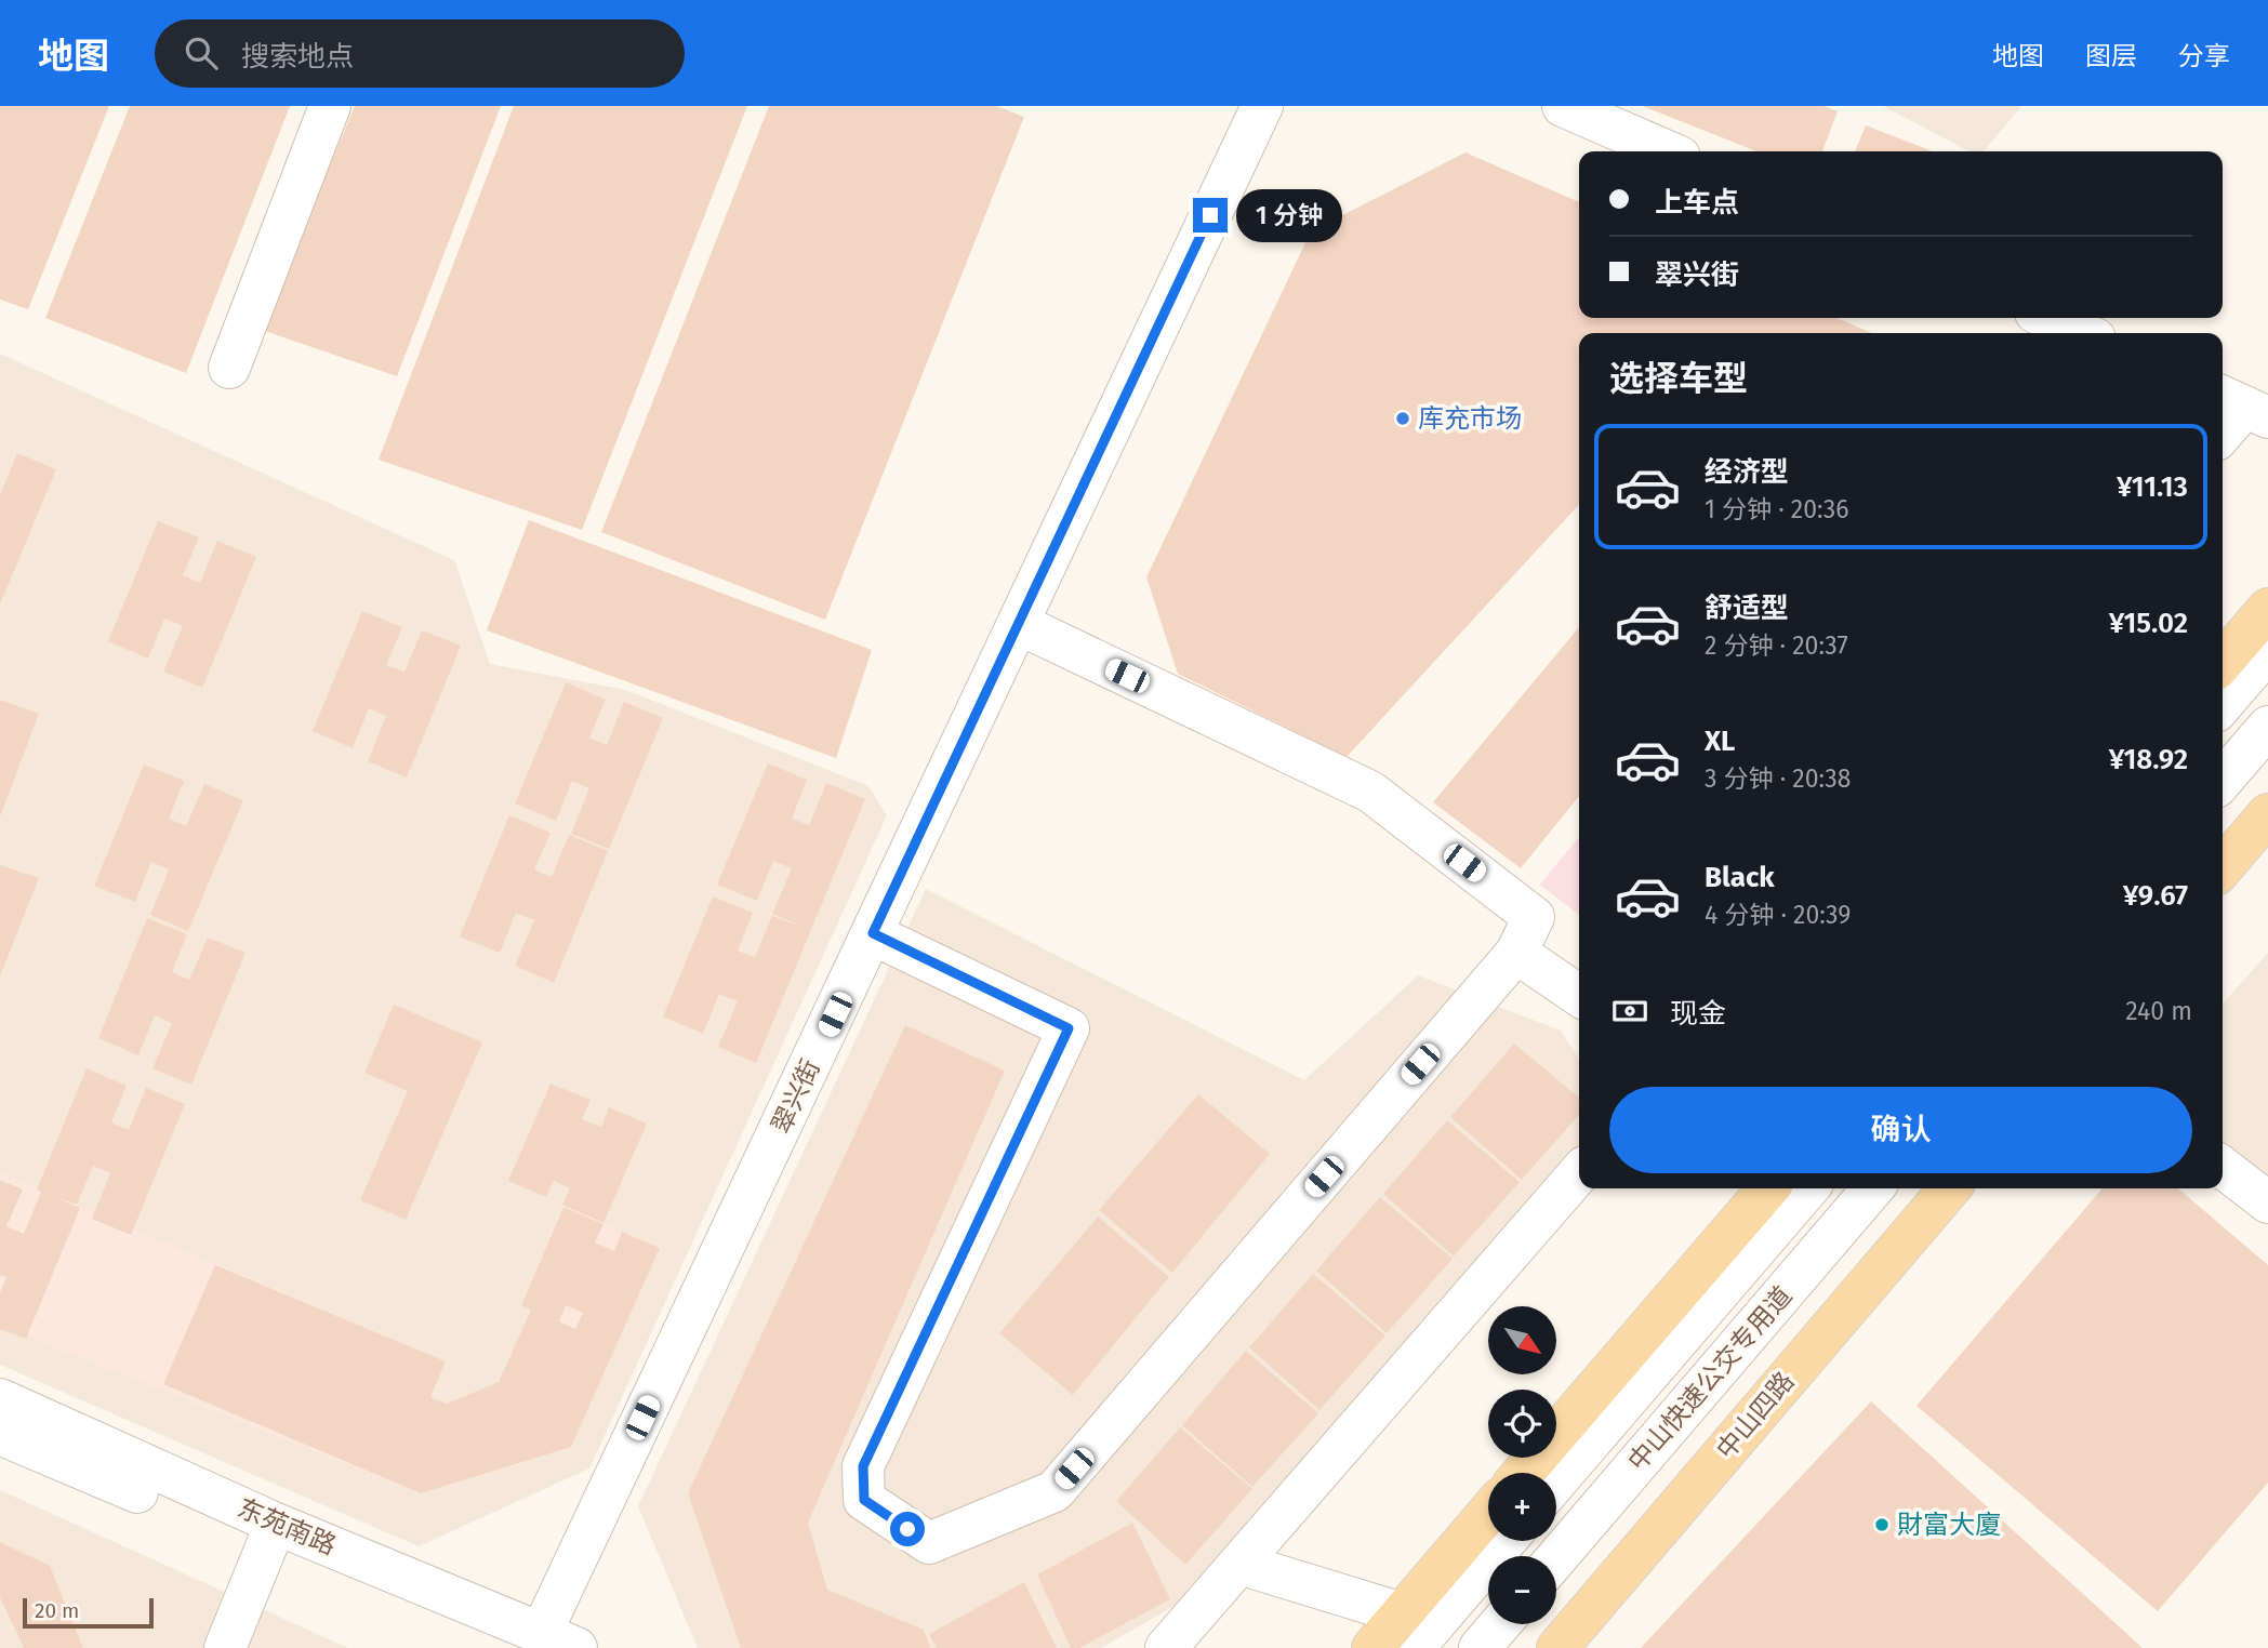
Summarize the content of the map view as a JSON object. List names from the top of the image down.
{
  "streets": {
    "main road": ["中山四路"],
    "street": ["翠兴街", "中山快速公交专用道", "东苑南路"]
  },
  "crossings": [
    ["翠兴街", "东苑南路"]
  ],
  "places": ["库充市场", "財富大廈"],
  "scale_bar": "20 m",
  "north": "bottom right",
  "page": {
    "header": "地图",
    "search": "搜索地点",
    "nav": ["地图", "图层", "分享"],
    "banner": ["上车点", "翠兴街"],
    "bubble": "1 分钟",
    "heading": "选择车型",
    "list": [
      {
        "name": "经济型",
        "note": "1 分钟 · 20:36",
        "value": "¥11.13"
      },
      {
        "name": "舒适型",
        "note": "2 分钟 · 20:37",
        "value": "¥15.02"
      },
      {
        "name": "XL",
        "note": "3 分钟 · 20:38",
        "value": "¥18.92"
      },
      {
        "name": "Black",
        "note": "4 分钟 · 20:39",
        "value": "¥9.67"
      }
    ],
    "pay": ["现金", "240 m"],
    "buttons": "确认",
    "map_buttons": ["+", "−"],
    "scale": "20 m"
  }
}
